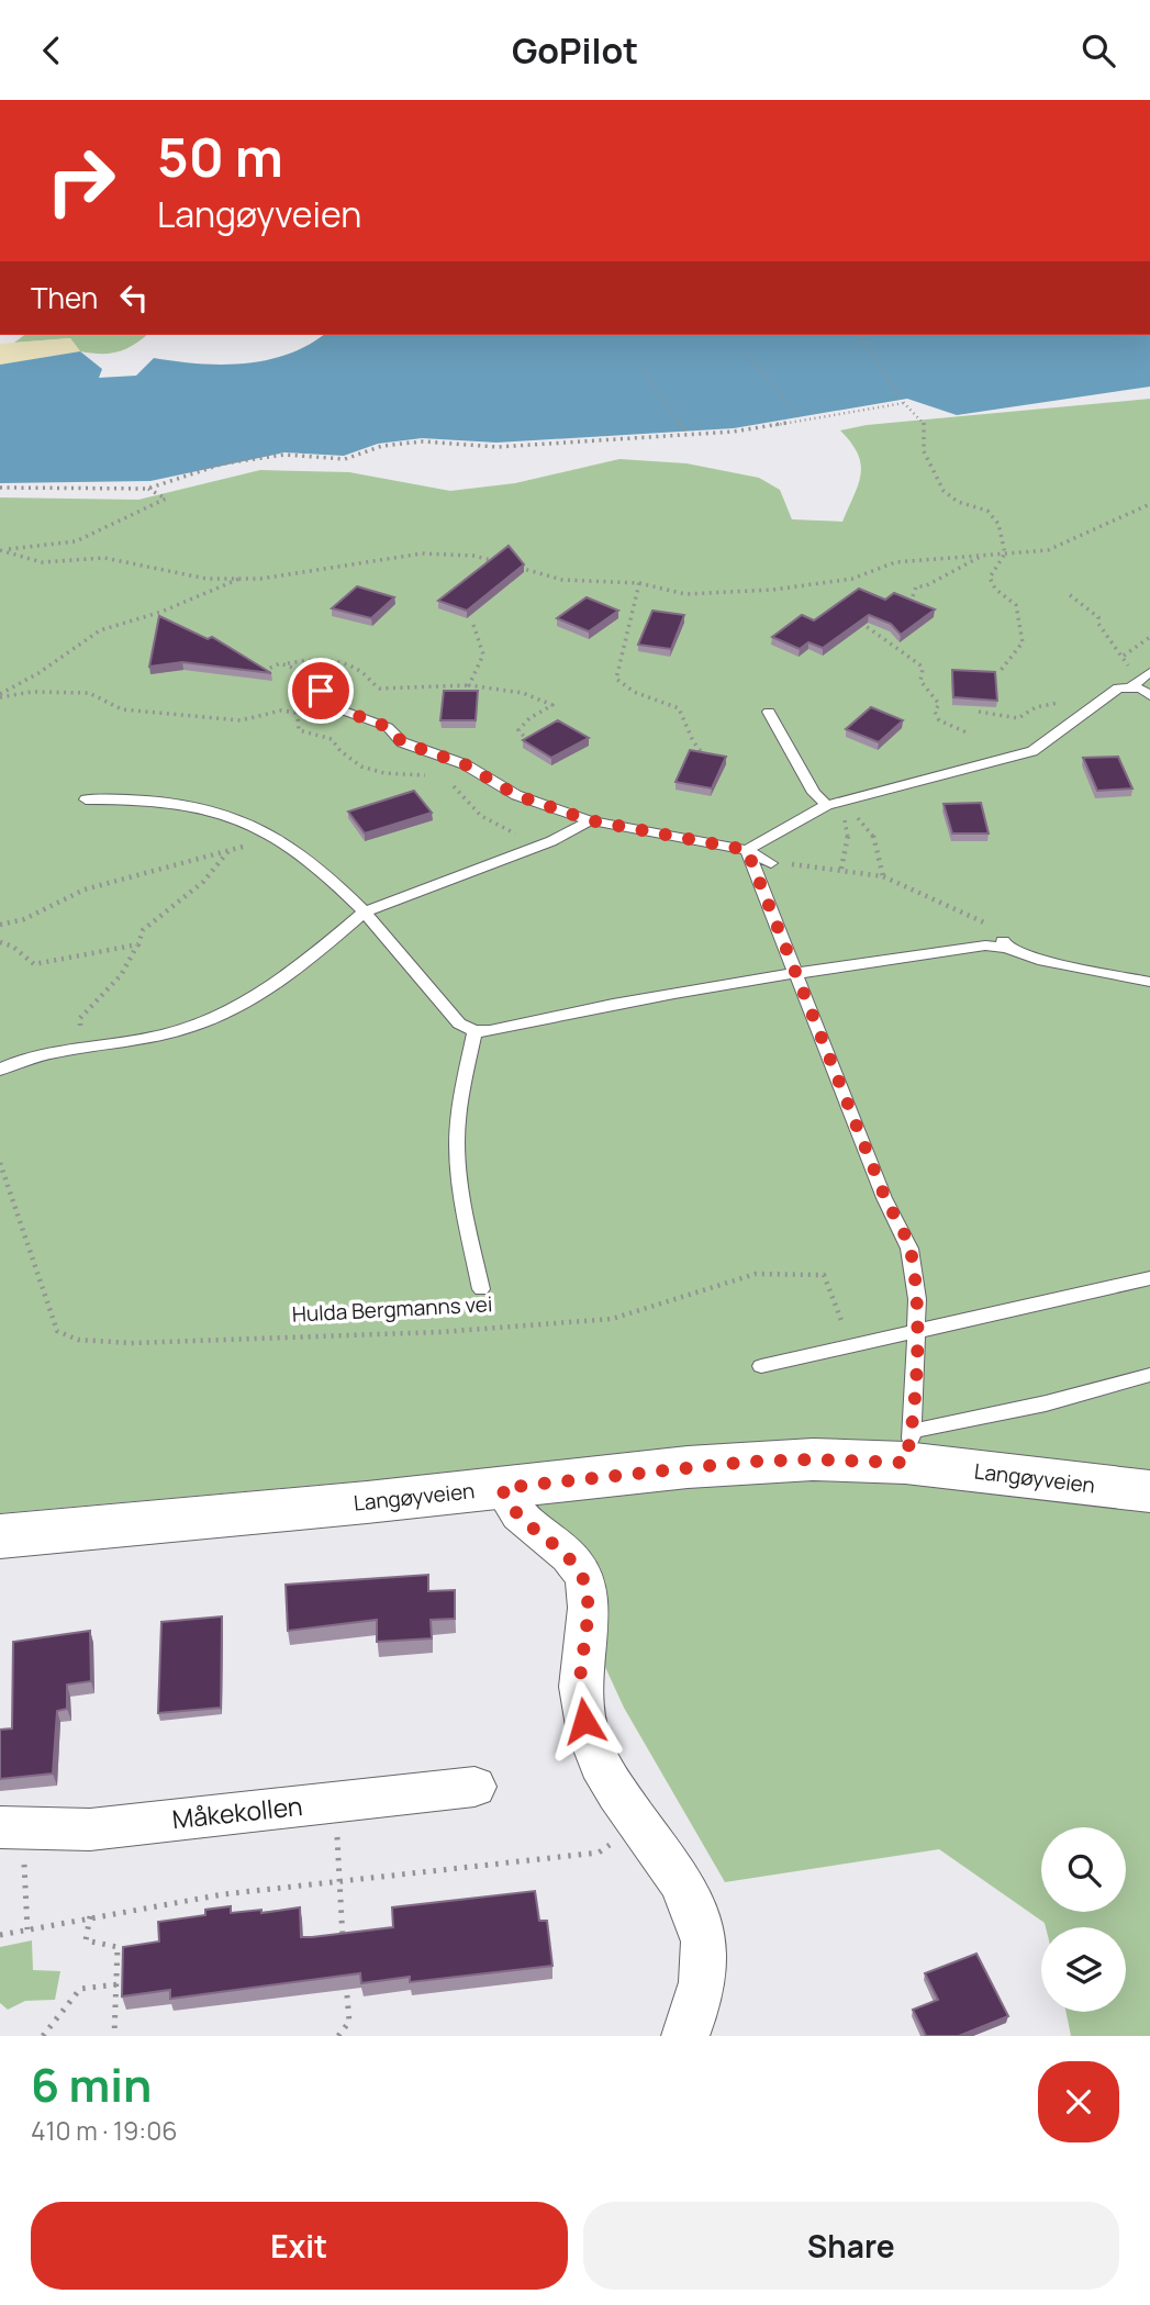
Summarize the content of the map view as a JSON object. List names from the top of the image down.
{
  "streets": {
    "main road": ["Langøyveien"],
    "street": ["Måkekollen"],
    "lane": ["Hulda Bergmanns vei"]
  },
  "page": {
    "header": "GoPilot",
    "turn": ["50 m", "Langøyveien"],
    "then": "Then",
    "heading": ["6 min", "410 m · 19:06"],
    "buttons": ["Exit", "Share"]
  }
}
